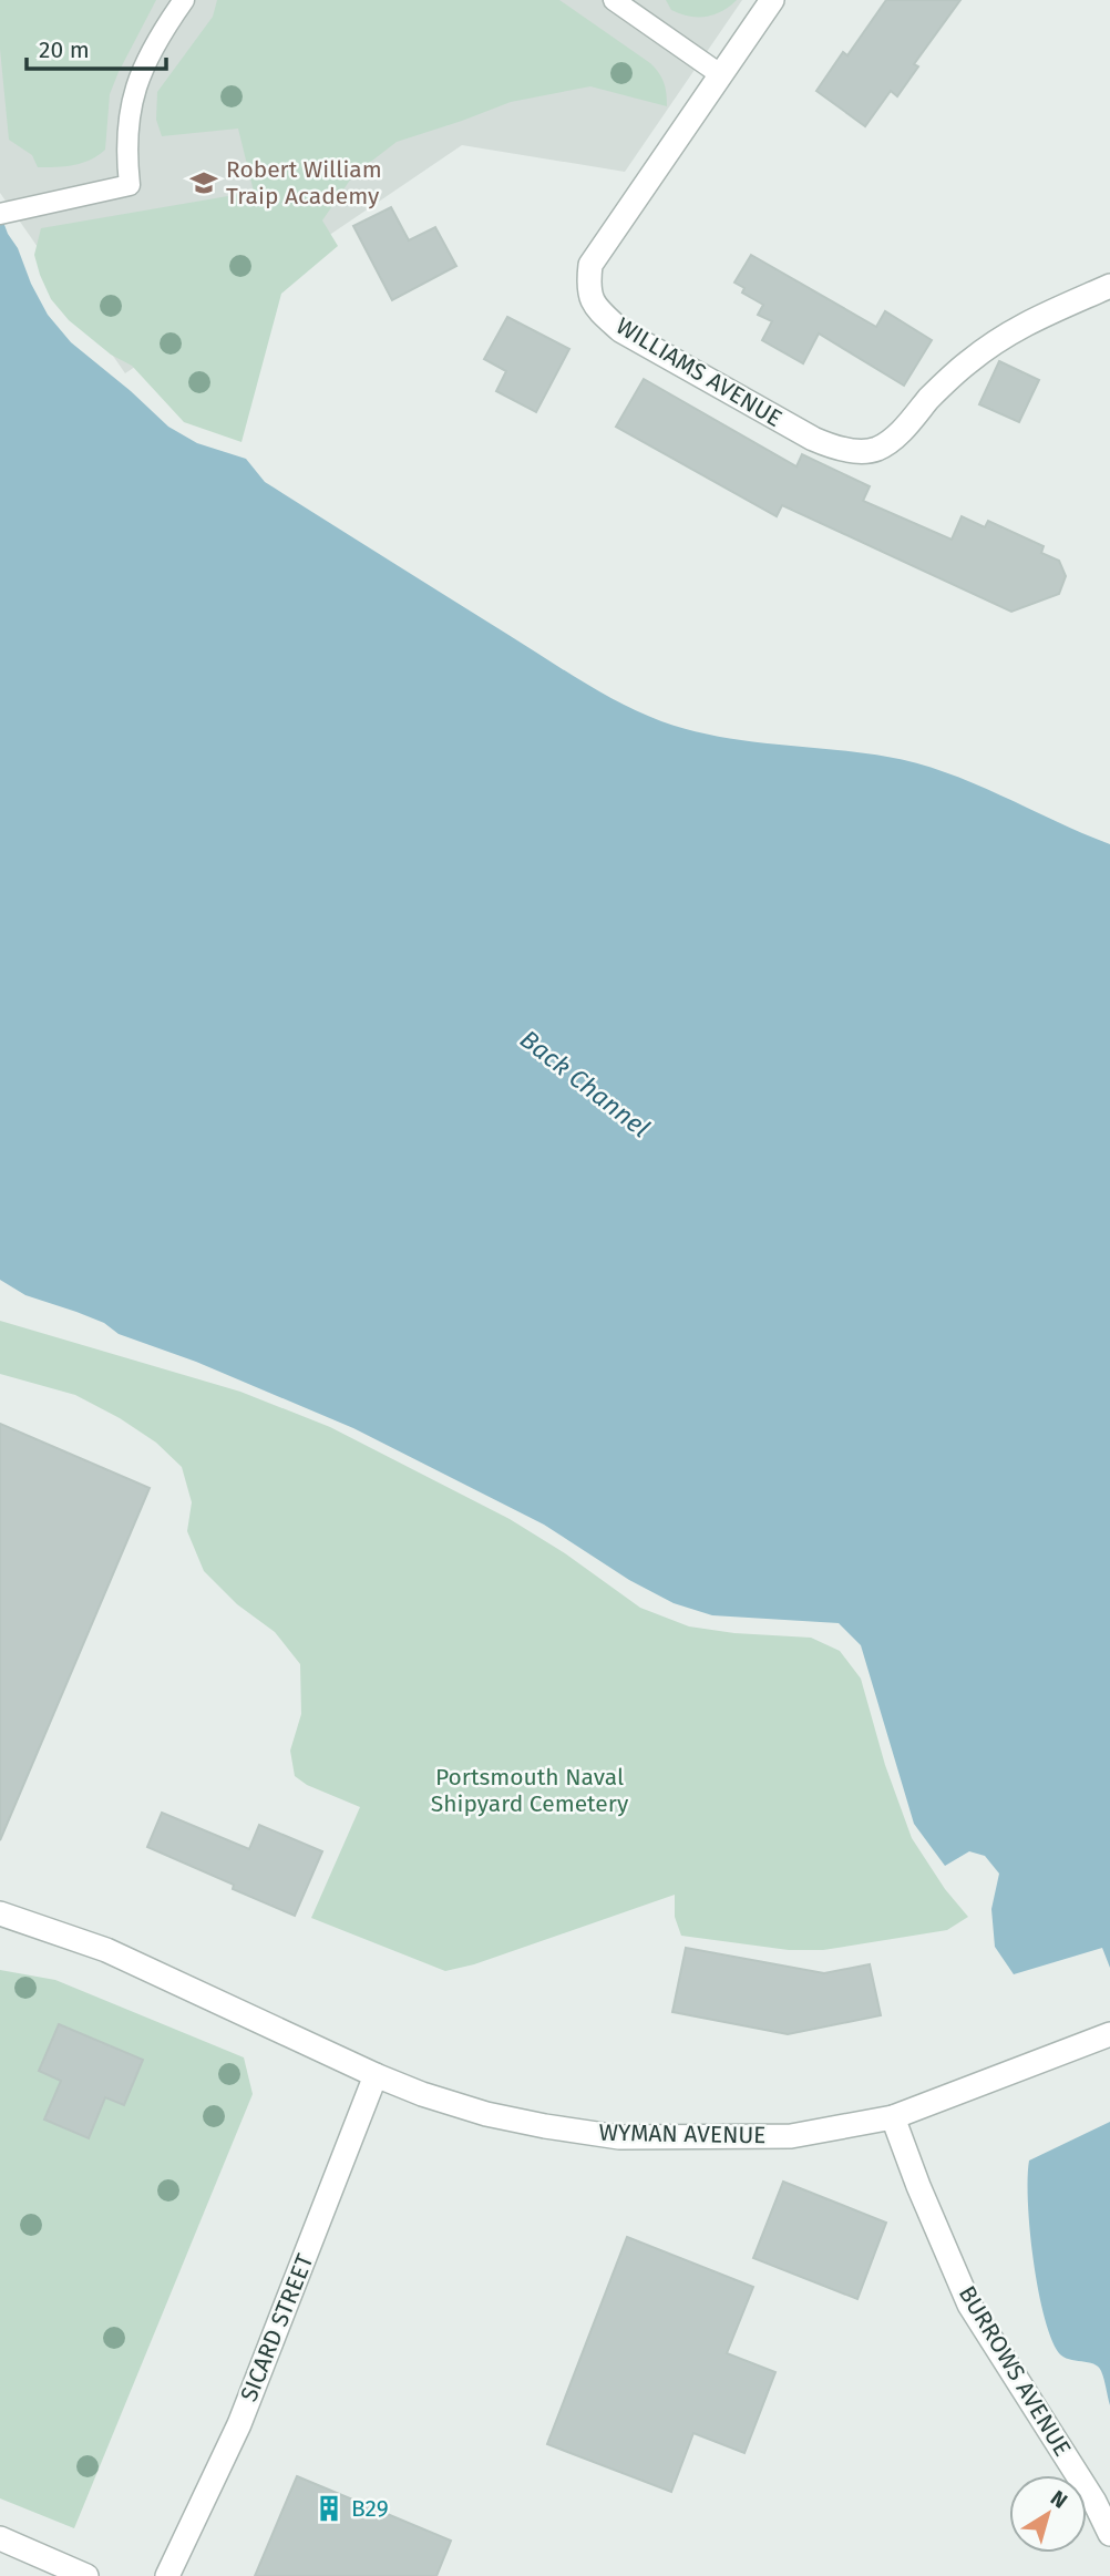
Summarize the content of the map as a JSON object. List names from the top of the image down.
{
  "streets": {
    "street": [
      "WILLIAMS AVENUE",
      "WYMAN AVENUE",
      "SICARD STREET",
      "BURROWS AVENUE"
    ]
  },
  "crossings": [
    ["WYMAN AVENUE", "SICARD STREET"],
    ["WYMAN AVENUE", "BURROWS AVENUE"]
  ],
  "water": ["Back Channel"],
  "parks": ["Portsmouth Naval Shipyard Cemetery"],
  "places": {
    "school or university": ["Robert William Traip Academy"],
    "building": ["B29"]
  },
  "scale_bar": "20 m",
  "north": "top right"
}
